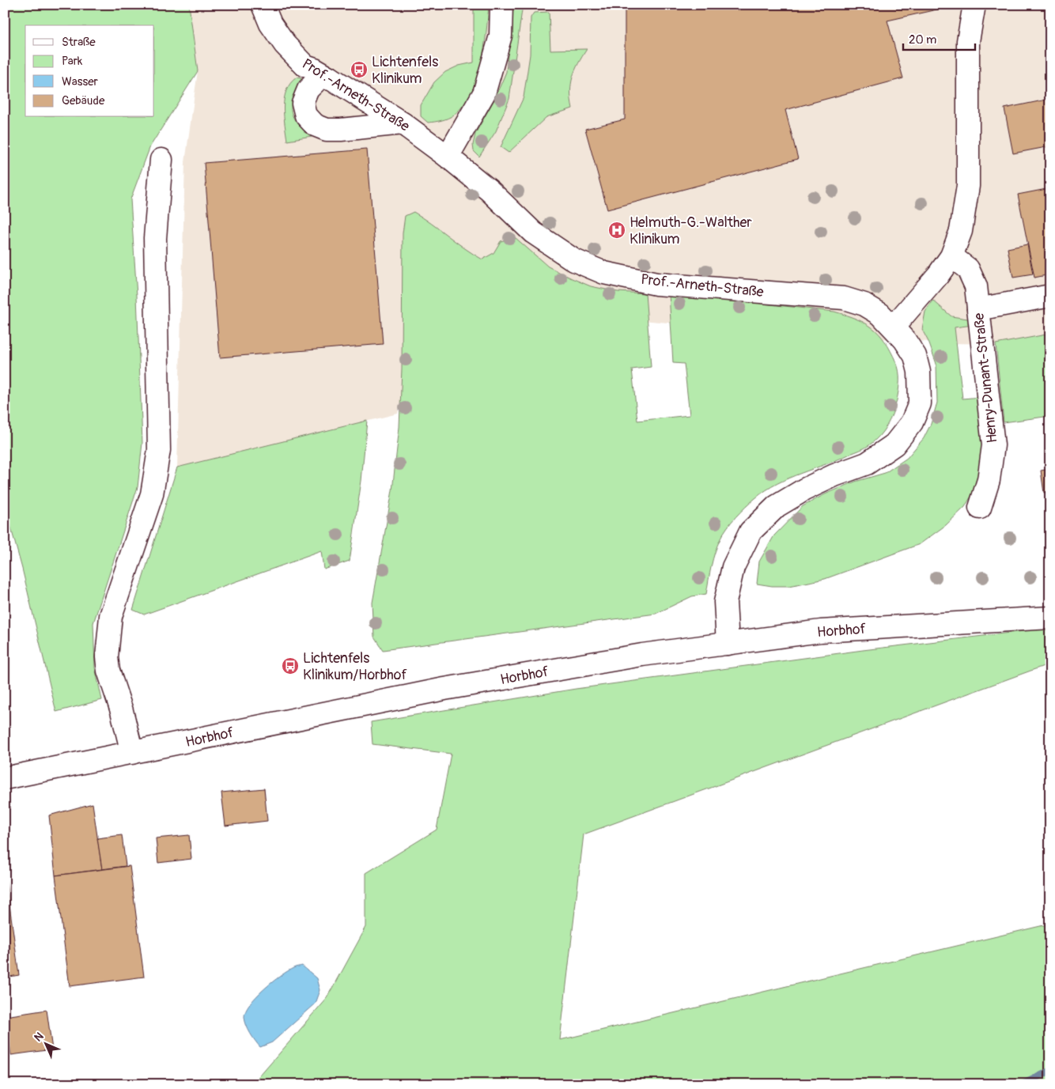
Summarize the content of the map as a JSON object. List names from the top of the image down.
{
  "streets": {
    "street": ["Prof.-Arneth-Straße", "Henry-Dunant-Straße", "Horbhof"]
  },
  "crossings": [
    ["Prof.-Arneth-Straße", "Horbhof"]
  ],
  "places": {
    "bus stop": ["Lichtenfels Klinikum", "Lichtenfels Klinikum/Horbhof"],
    "hospital": ["Helmuth-G.-Walther Klinikum"]
  },
  "legend": [
    "Straße",
    "Park",
    "Wasser",
    "Gebäude"
  ],
  "scale_bar": "20 m",
  "north": "top left"
}
